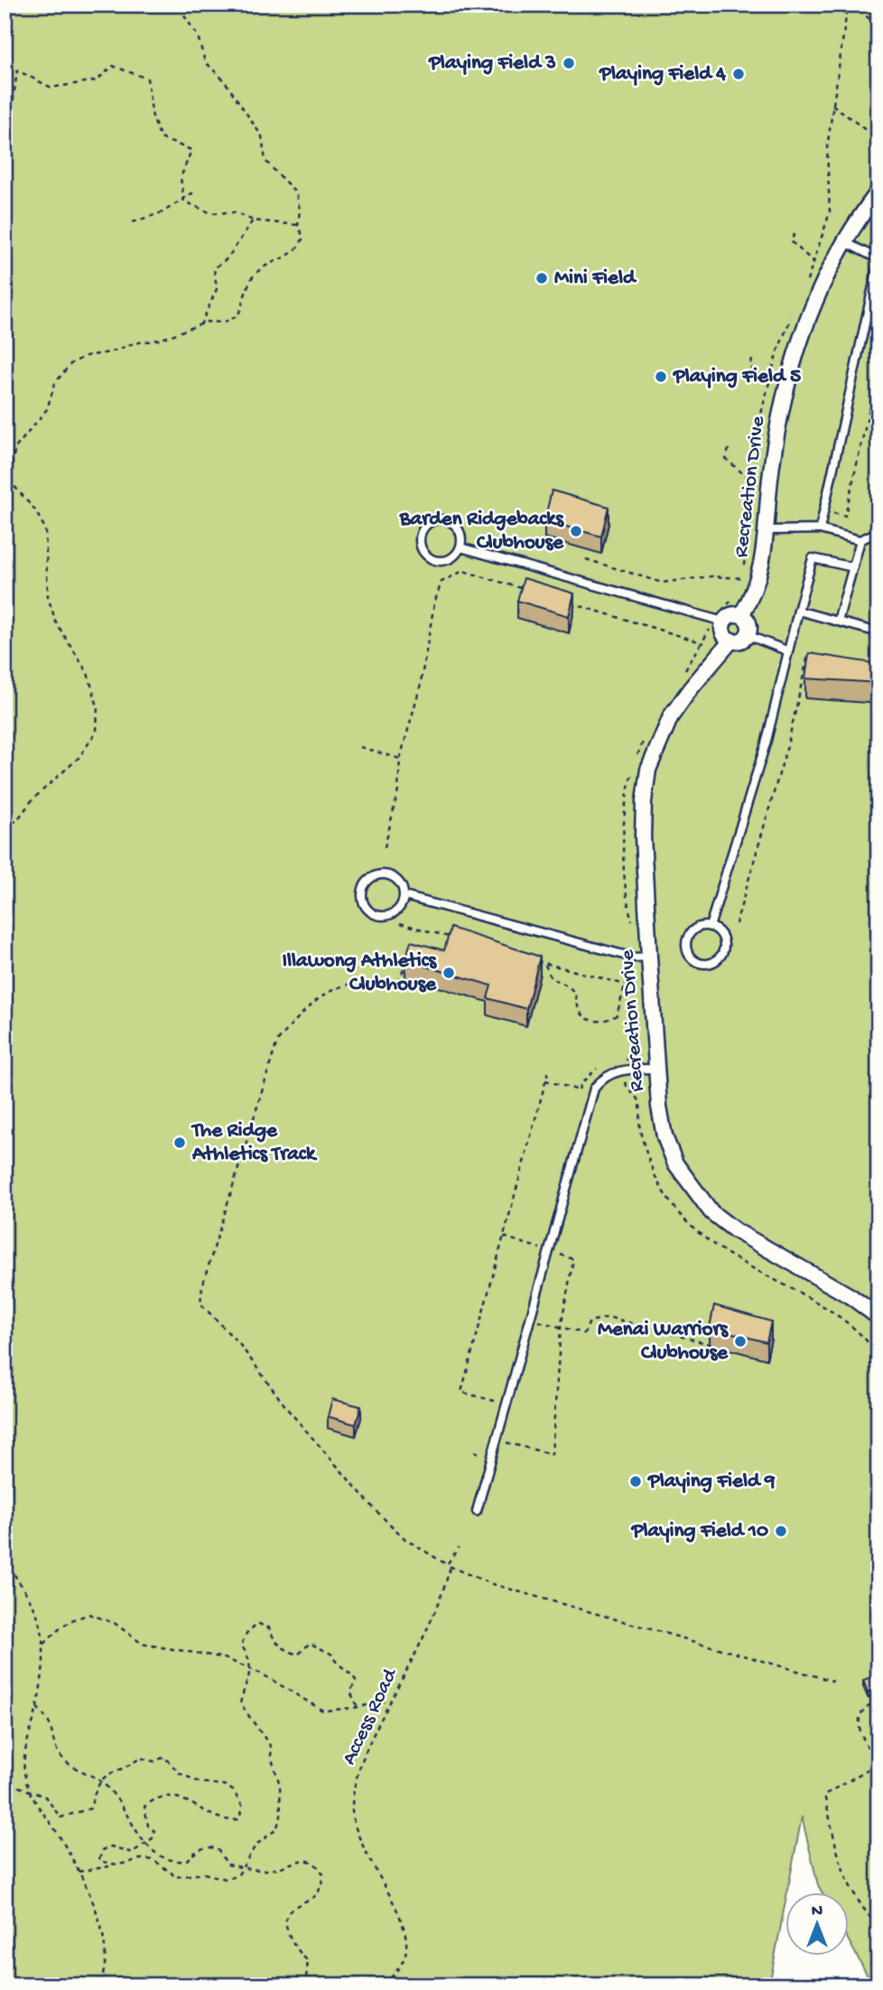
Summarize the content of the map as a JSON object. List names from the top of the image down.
{
  "streets": {
    "street": ["Recreation Drive"],
    "path": ["Access Road"]
  },
  "places": [
    "Playing Field 3",
    "Playing Field 4",
    "Mini Field",
    "Playing Field 5",
    "Barden Ridgebacks Clubhouse",
    "Illawong Athletics Clubhouse",
    "The Ridge Athletics Track",
    "Menai Warriors Clubhouse",
    "Playing Field 9",
    "Playing Field 10"
  ],
  "north": "top"
}
